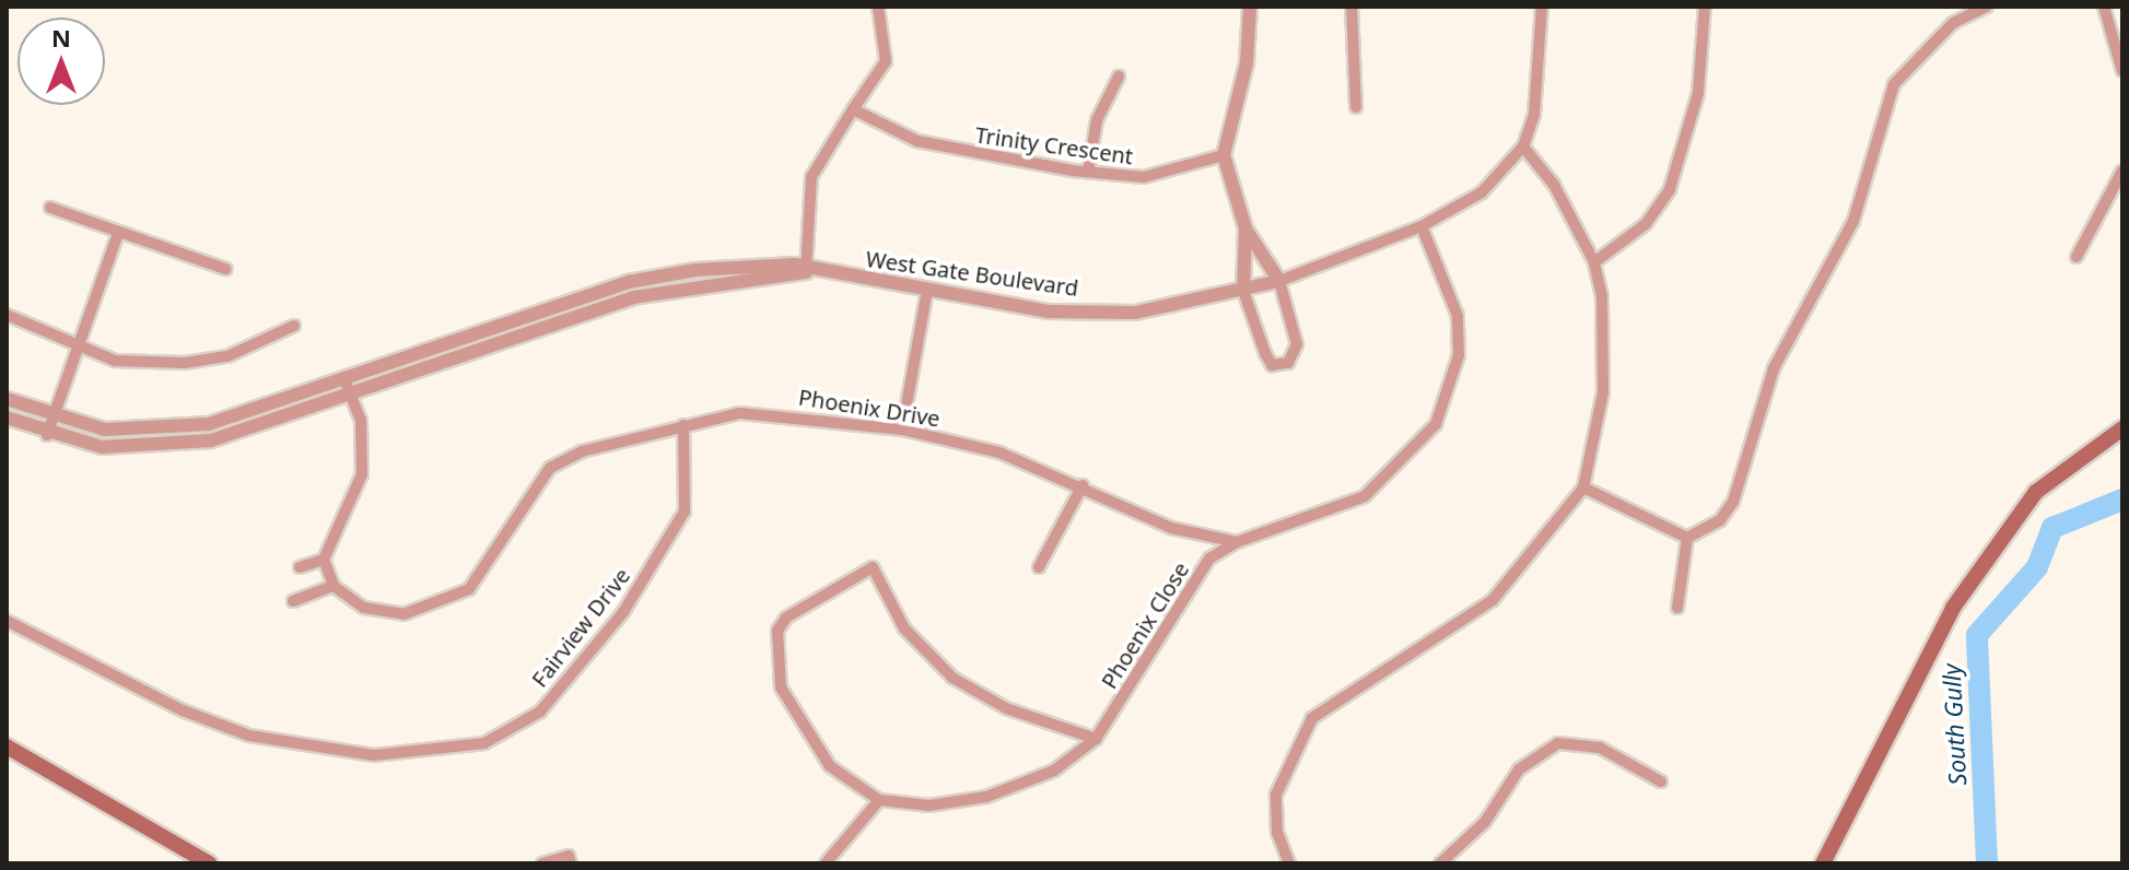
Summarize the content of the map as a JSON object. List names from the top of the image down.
{
  "streets": {
    "street": [
      "Trinity Crescent",
      "West Gate Boulevard",
      "Phoenix Drive",
      "Phoenix Close",
      "Fairview Drive"
    ]
  },
  "crossings": [
    ["West Gate Boulevard", "Phoenix Drive"],
    ["Phoenix Drive", "Phoenix Close"],
    ["Phoenix Drive", "Fairview Drive"]
  ],
  "water": ["South Gully"],
  "north": "top"
}
